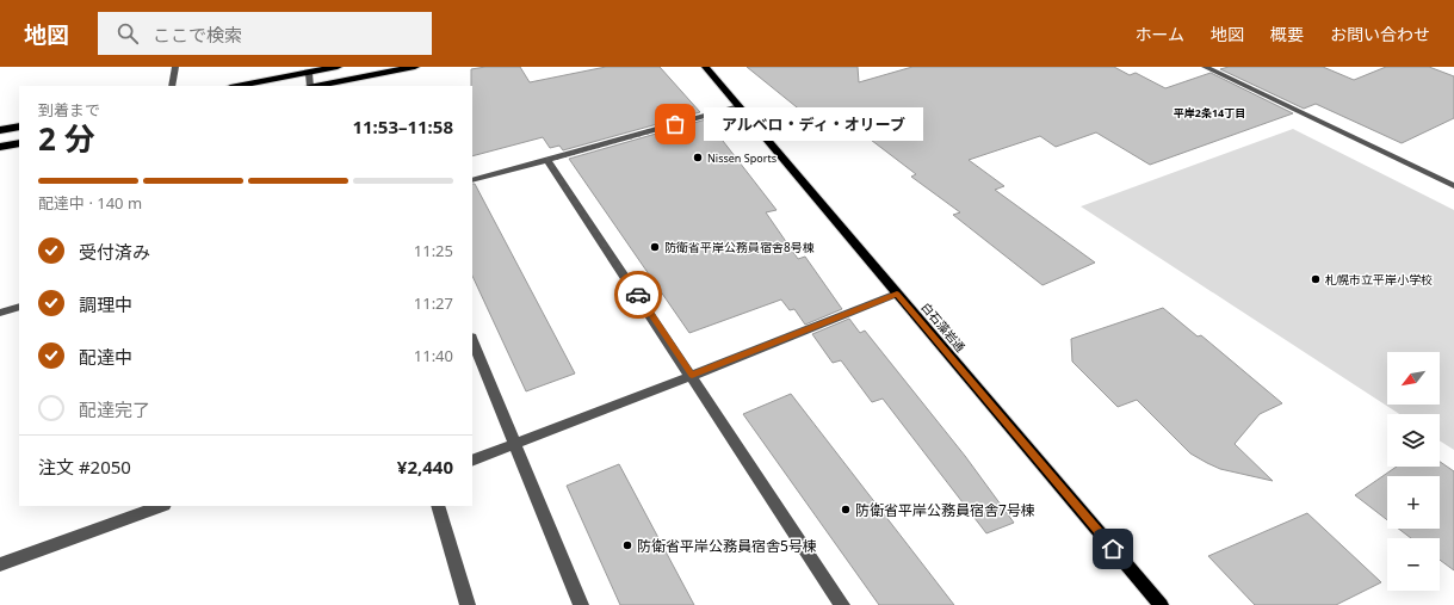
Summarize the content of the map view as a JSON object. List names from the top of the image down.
{
  "streets": {
    "main road": ["白石藻岩通"]
  },
  "districts": ["平岸2条14丁目"],
  "places": [
    "アルベロ・ディ・オリーブ",
    "Nissen Sports",
    "防衛省平岸公務員宿舎8号棟",
    "札幌市立平岸小学校",
    "防衛省平岸公務員宿舎7号棟",
    "防衛省平岸公務員宿舎5号棟"
  ],
  "north": "bottom left",
  "page": {
    "header": "地図",
    "search": "ここで検索",
    "nav": [
      "ホーム",
      "地図",
      "概要",
      "お問い合わせ"
    ],
    "heading": ["2 分", "到着まで", "11:53–11:58"],
    "panel": ["注文 #2050", "¥2,440"],
    "bubble": "アルベロ・ディ・オリーブ",
    "bar": "配達中 · 140 m",
    "list": [
      ["受付済み", "11:25"],
      ["調理中", "11:27"],
      ["配達中", "11:40"],
      "配達完了"
    ],
    "map_buttons": ["+", "−"]
  }
}
